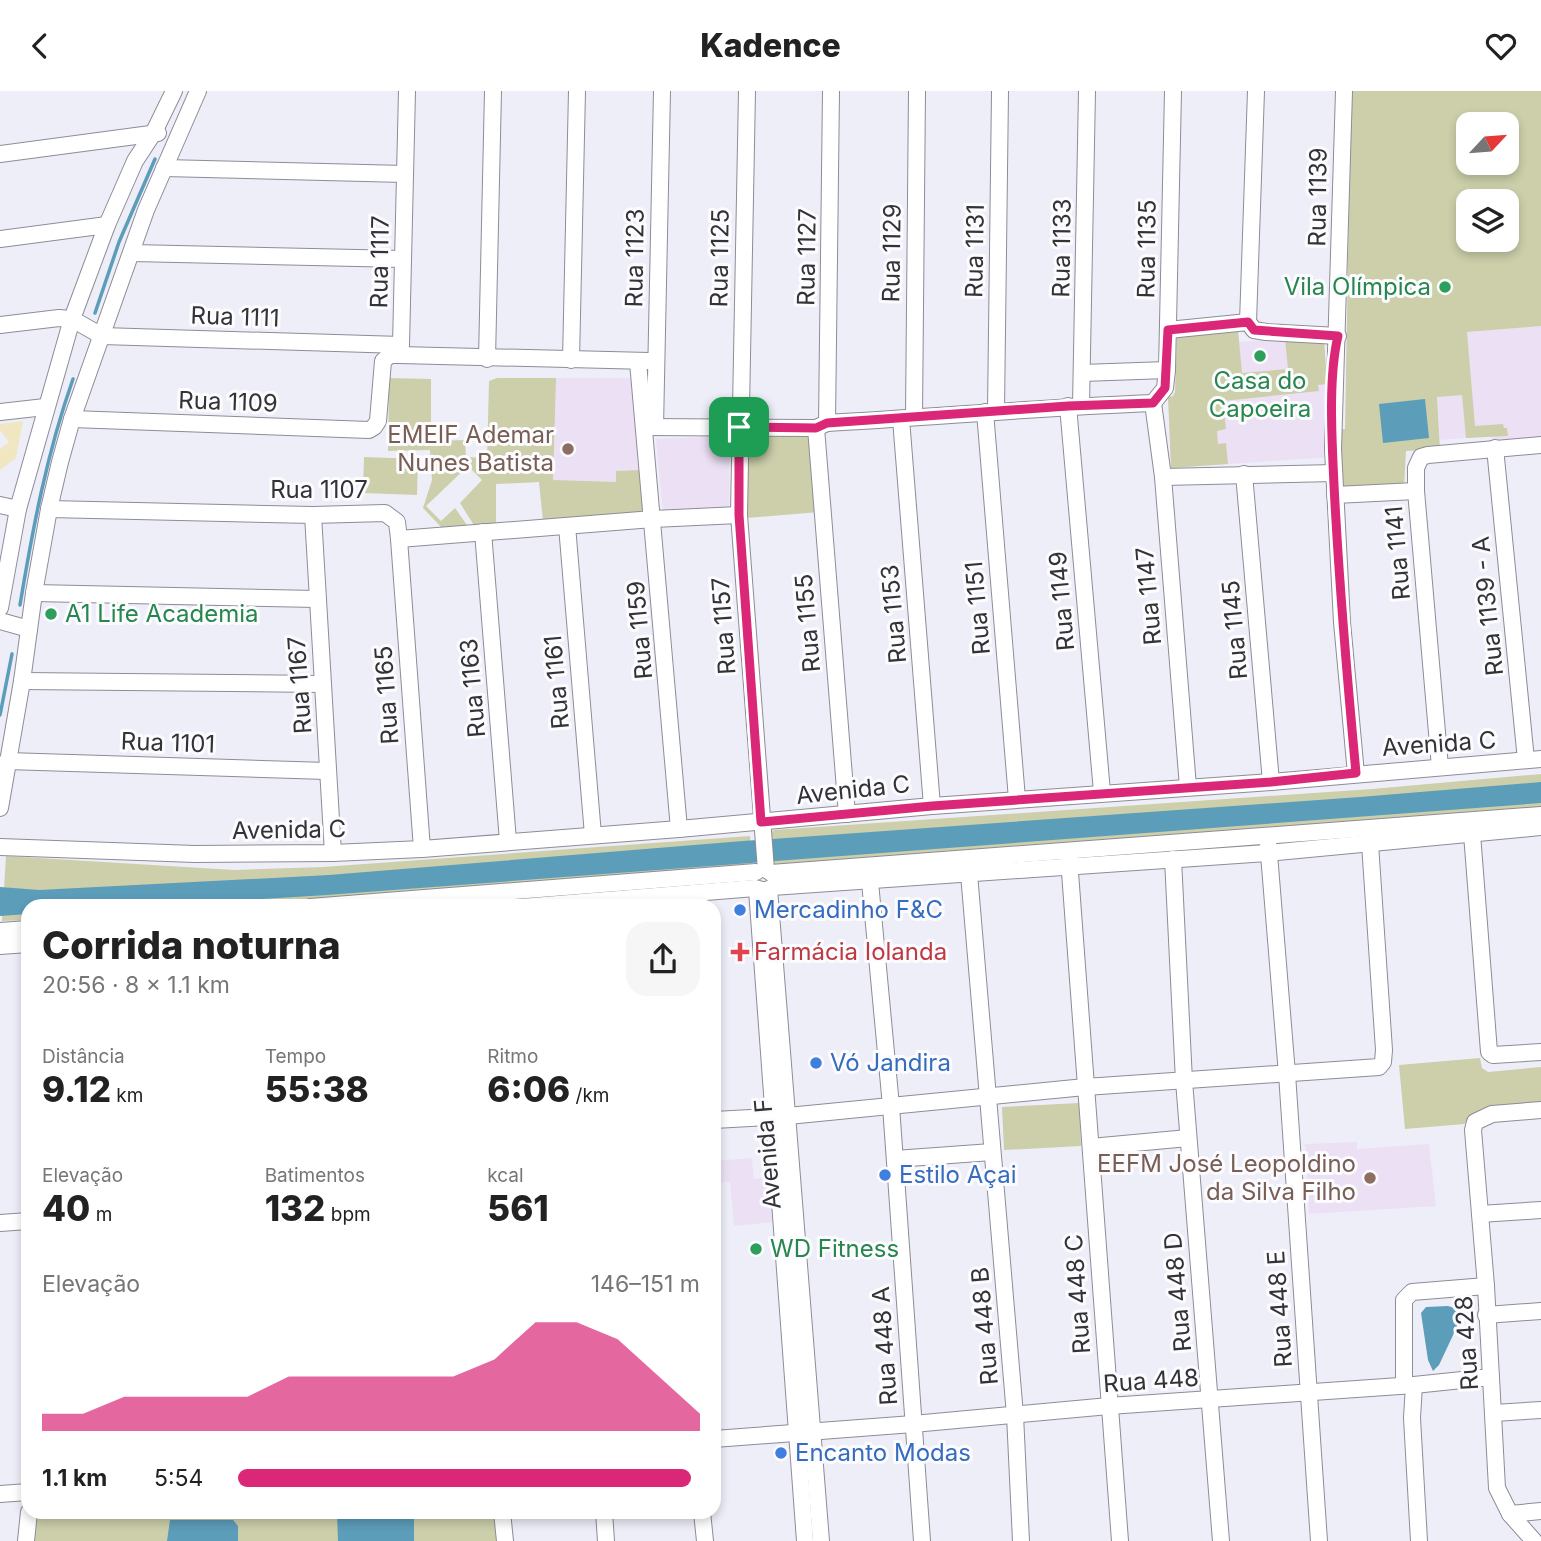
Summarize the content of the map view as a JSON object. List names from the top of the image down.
{
  "streets": {
    "street": [
      "Rua 1139",
      "Rua 1133",
      "Rua 1135",
      "Rua 1131",
      "Rua 1129",
      "Rua 1127",
      "Rua 1123",
      "Rua 1125",
      "Rua 1117",
      "Rua 1111",
      "Rua 1109",
      "Rua 1107",
      "Rua 1141",
      "Rua 1147",
      "Rua 1149",
      "Rua 1139 - A",
      "Rua 1151",
      "Rua 1153",
      "Rua 1155",
      "Rua 1157",
      "Rua 1159",
      "Rua 1145",
      "Rua 1161",
      "Rua 1167",
      "Rua 1163",
      "Rua 1165",
      "Rua 1101",
      "Avenida C",
      "Avenida F",
      "Rua 448 D",
      "Rua 448 C",
      "Rua 448 E",
      "Rua 448 B",
      "Rua 428",
      "Rua 448 A",
      "Rua 448"
    ]
  },
  "crossings": [
    ["Rua 1139", "Avenida C"],
    ["Rua 1133", "Rua 1149"],
    ["Rua 1135", "Rua 1147"],
    ["Rua 1131", "Rua 1151"],
    ["Rua 1129", "Rua 1153"],
    ["Rua 1127", "Rua 1155"],
    ["Rua 1123", "Rua 1111"],
    ["Rua 1123", "Rua 1159"],
    ["Rua 1125", "Rua 1157"],
    ["Rua 1117", "Rua 1111"],
    ["Rua 1117", "Rua 1109"],
    ["Rua 1111", "Rua 1109"],
    ["Rua 1111", "Rua 1159"],
    ["Rua 1107", "Rua 1167"],
    ["Rua 1107", "Rua 1165"],
    ["Rua 1141", "Rua 1139 - A"],
    ["Rua 1141", "Avenida C"],
    ["Rua 1147", "Avenida C"],
    ["Rua 1149", "Avenida C"],
    ["Rua 1139 - A", "Avenida C"],
    ["Rua 1151", "Avenida C"],
    ["Rua 1153", "Avenida C"],
    ["Rua 1155", "Avenida C"],
    ["Rua 1157", "Avenida C"],
    ["Rua 1157", "Avenida F"],
    ["Rua 1159", "Avenida C"],
    ["Rua 1145", "Avenida C"],
    ["Rua 1161", "Avenida C"],
    ["Rua 1167", "Rua 1101"],
    ["Rua 1167", "Avenida C"],
    ["Rua 1163", "Avenida C"],
    ["Rua 1165", "Avenida C"],
    ["Avenida F", "Rua 448"],
    ["Rua 448 D", "Rua 448"],
    ["Rua 448 C", "Rua 448"],
    ["Rua 448 E", "Rua 448"],
    ["Rua 448 B", "Rua 448"],
    ["Rua 428", "Rua 448"],
    ["Rua 448 A", "Rua 448"]
  ],
  "places": {
    "other": [
      "Vila Olímpica",
      "Casa do Capoeira",
      "EMEIF Ademar Nunes Batista",
      "A1 Life Academia",
      "Mercadinho F&C",
      "Vó Jandira",
      "Estilo Açai",
      "EEFM José Leopoldino da Silva Filho",
      "WD Fitness",
      "Encanto Modas"
    ],
    "health": ["Farmácia Iolanda"]
  },
  "north": "top right",
  "page": {
    "header": "Kadence",
    "heading": ["Corrida noturna", "20:56 · 8 × 1.1 km"],
    "stats": [
      ["Distância", "9.12 km"],
      ["Tempo", "55:38"],
      ["Ritmo", "6:06 /km"],
      ["Elevação", "40 m"],
      ["Batimentos", "132 bpm"],
      ["kcal", "561"]
    ],
    "chart": ["Elevação", "146–151 m"],
    "list": [
      {
        "name": "1.1 km",
        "note": "5:54"
      }
    ]
  }
}
